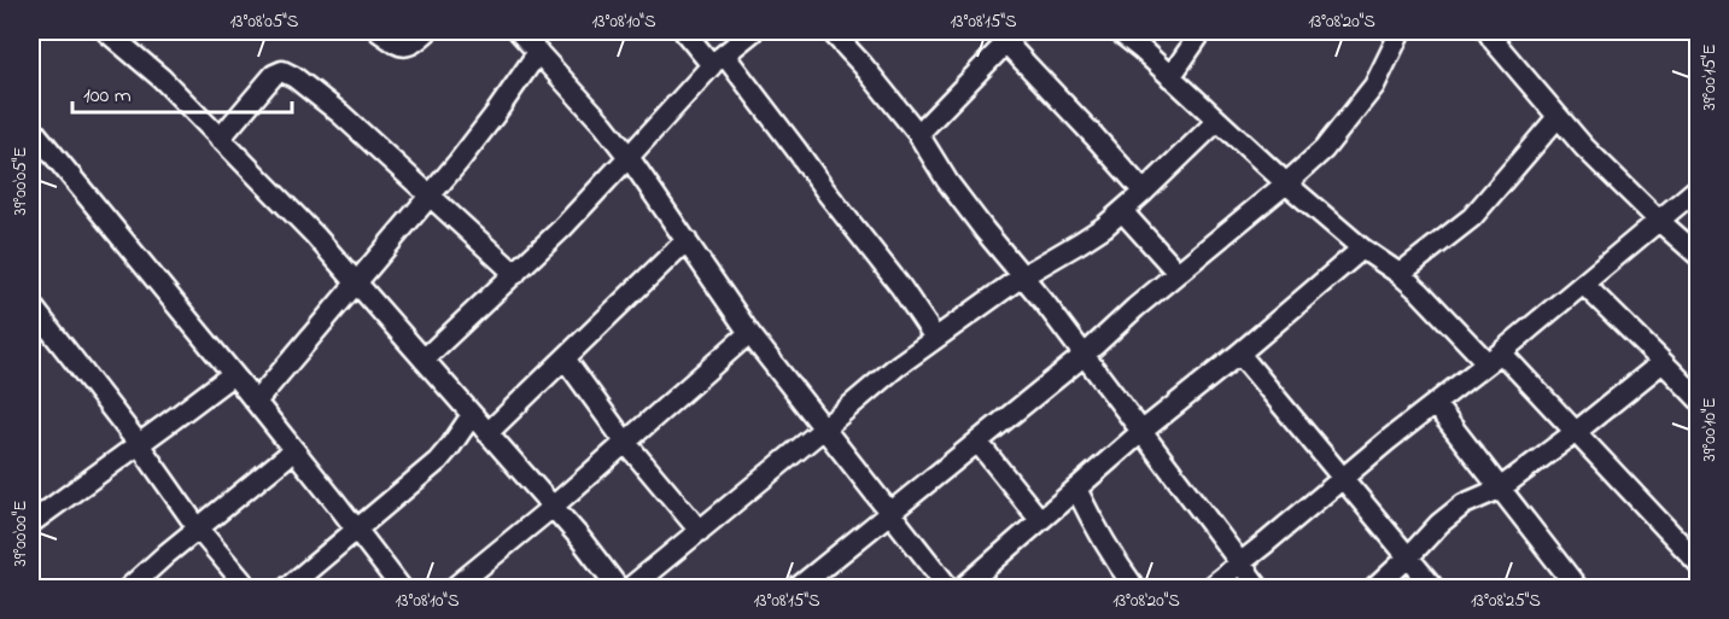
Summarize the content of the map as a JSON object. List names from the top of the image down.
{
  "scale_bar": "100 m",
  "coordinates": [
    "13°08'05\"S",
    "13°08'10\"S",
    "13°08'15\"S",
    "13°08'20\"S",
    "39°00'15\"E",
    "39°00'05\"E",
    "39°00'10\"E",
    "39°00'00\"E",
    "13°08'25\"S"
  ]
}
